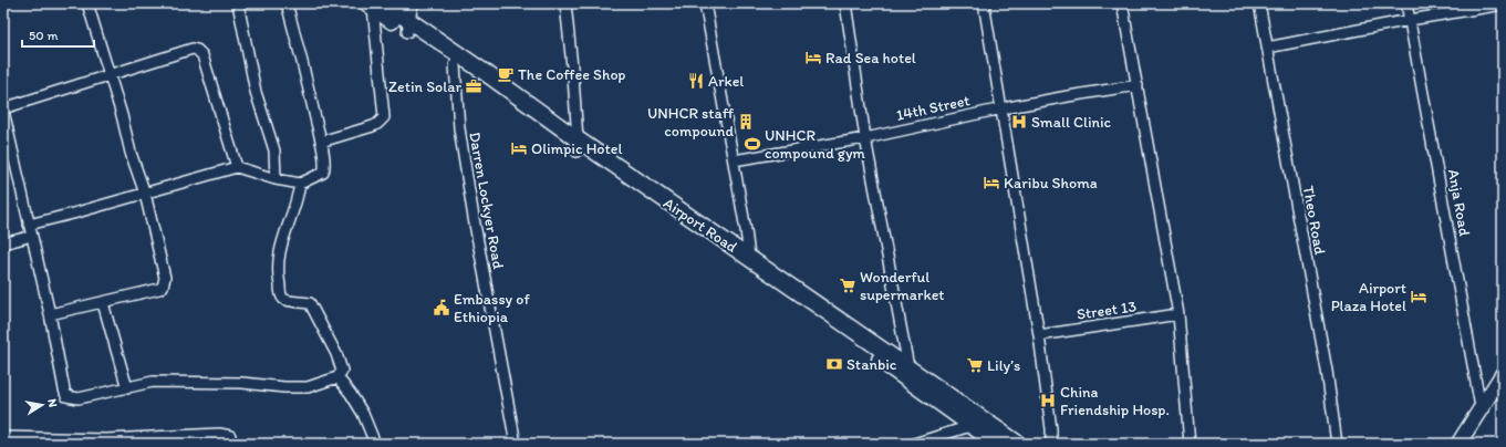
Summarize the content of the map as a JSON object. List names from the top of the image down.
{
  "streets": {
    "main road": ["Airport Road"],
    "street": [
      "14th Street",
      "Darren Lockyer Road",
      "Anja Road",
      "Theo Road",
      "Street 13"
    ]
  },
  "crossings": [
    ["Darren Lockyer Road", "Airport Road"]
  ],
  "places": {
    "hotel": [
      "Rad Sea hotel",
      "Olimpic Hotel",
      "Karibu Shoma",
      "Airport Plaza Hotel"
    ],
    "cafe": ["The Coffee Shop"],
    "restaurant": ["Arkel"],
    "office": ["Zetin Solar"],
    "building": ["UNHCR staff compound"],
    "hospital": ["Small Clinic", "China Friendship Hosp."],
    "sports": ["UNHCR compound gym"],
    "supermarket": ["Wonderful supermarket", "Lily’s"],
    "public building": ["Embassy of Ethiopia"],
    "bank": ["Stanbic"]
  },
  "scale_bar": "50 m",
  "north": "right"
}
